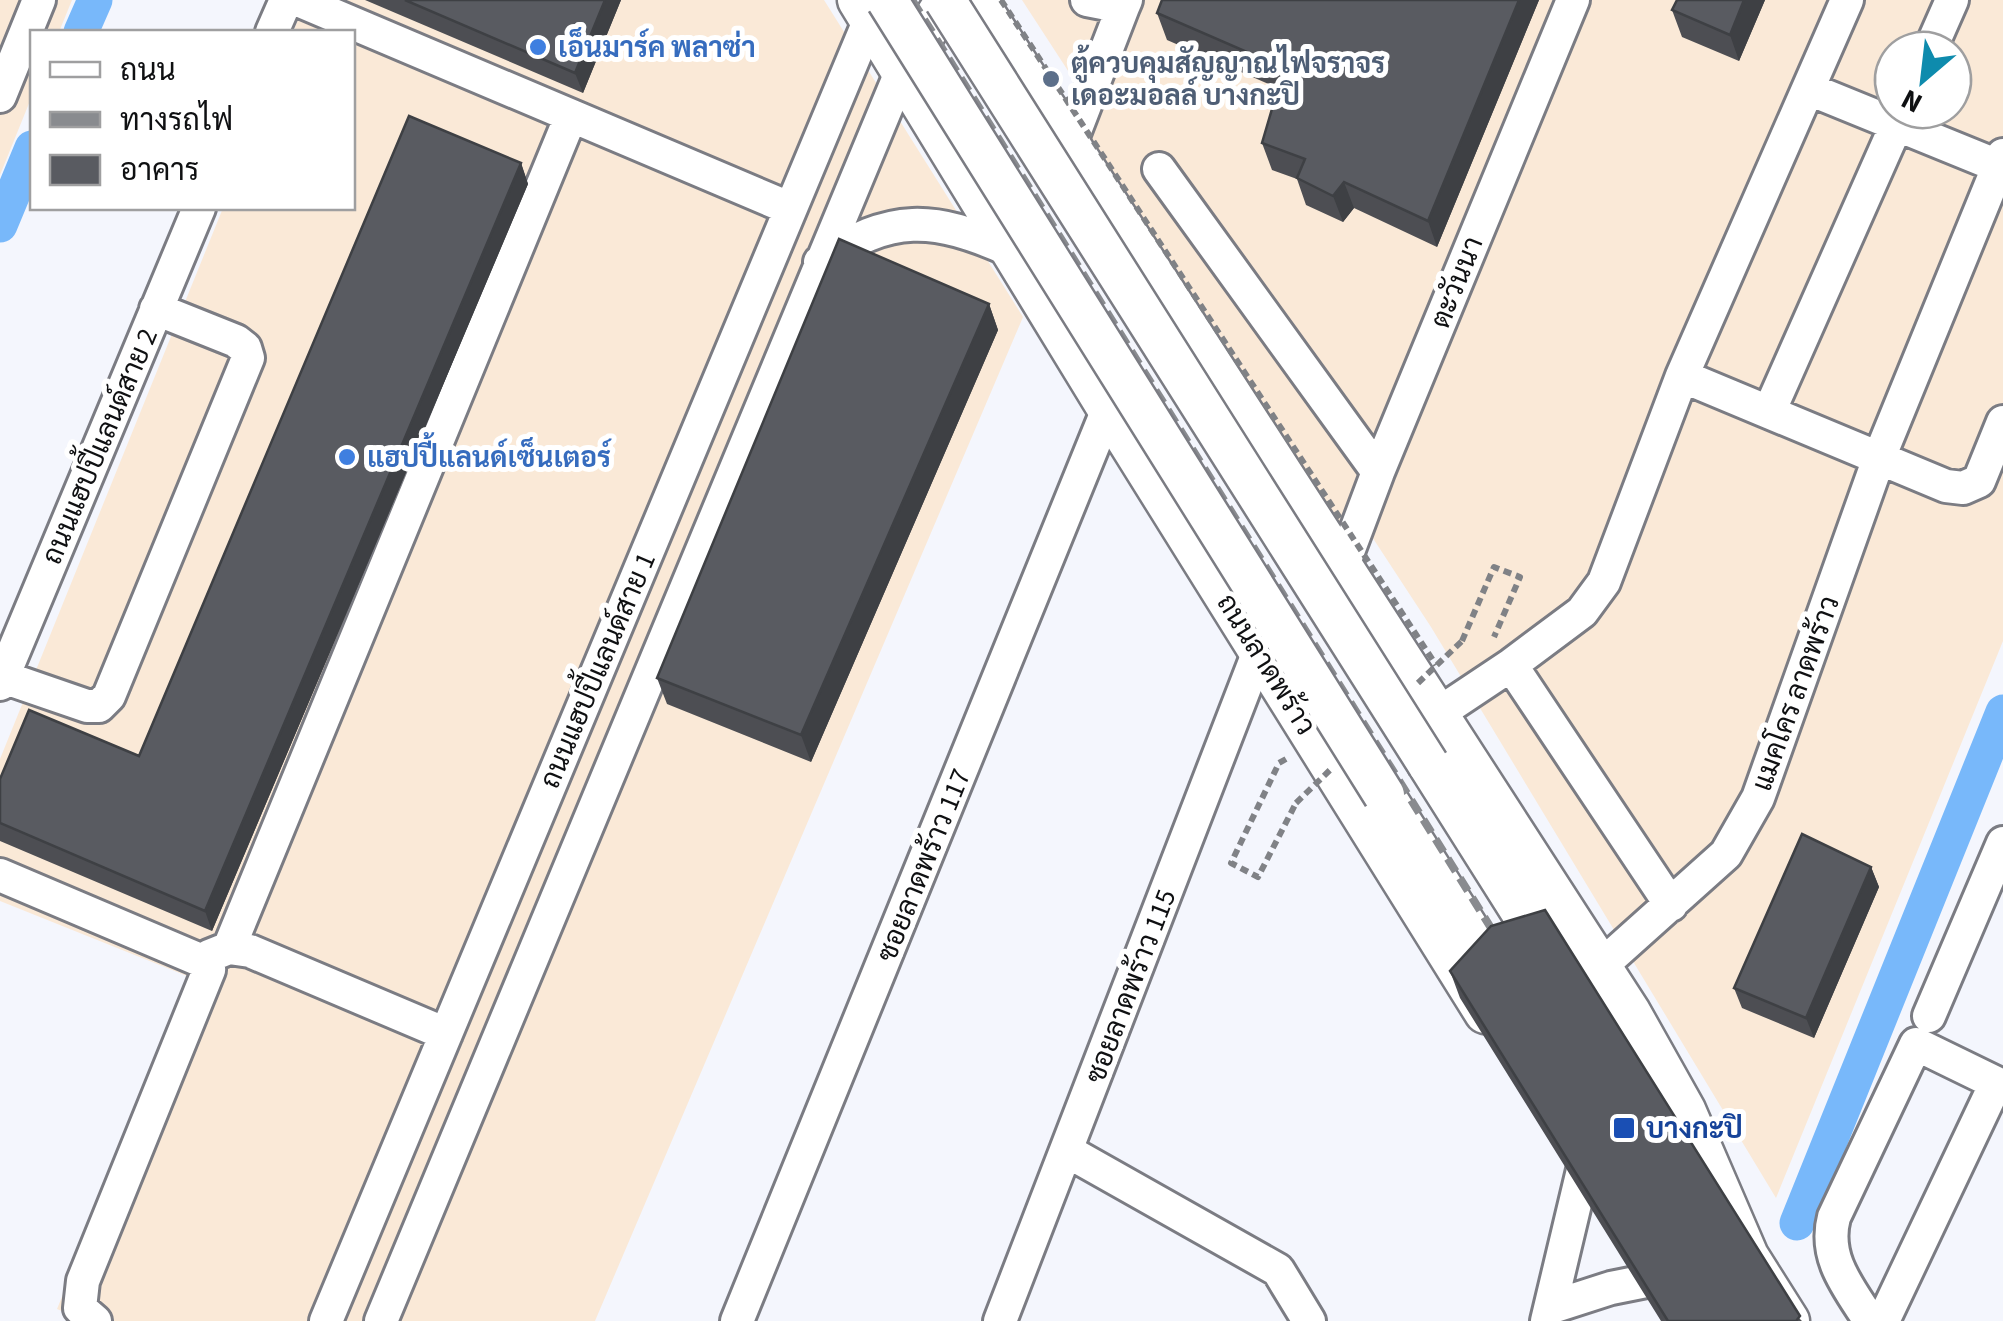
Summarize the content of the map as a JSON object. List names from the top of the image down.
{
  "streets": {
    "main road": ["ถนนลาดพร้าว"],
    "street": [
      "ตะวันนา",
      "ถนนแฮปปี้แลนด์สาย 2",
      "ถนนแฮปปี้แลนด์สาย 1",
      "แมคโคร ลาดพร้าว",
      "ซอยลาดพร้าว 117",
      "ซอยลาดพร้าว 115"
    ]
  },
  "crossings": [
    ["ถนนลาดพร้าว", "ถนนแฮปปี้แลนด์สาย 1"],
    ["ถนนลาดพร้าว", "ซอยลาดพร้าว 117"],
    ["ถนนลาดพร้าว", "ซอยลาดพร้าว 115"]
  ],
  "places": {
    "other": ["เอ็นมาร์ค พลาซ่า", "ตู้ควบคุมสัญญาณไฟจราจร เดอะมอลล์ บางกะปิ", "แฮปปี้แลนด์เซ็นเตอร์"],
    "transit": ["บางกะปิ"]
  },
  "legend": ["ถนน", "ทางรถไฟ", "อาคาร"],
  "north": "bottom left"
}
